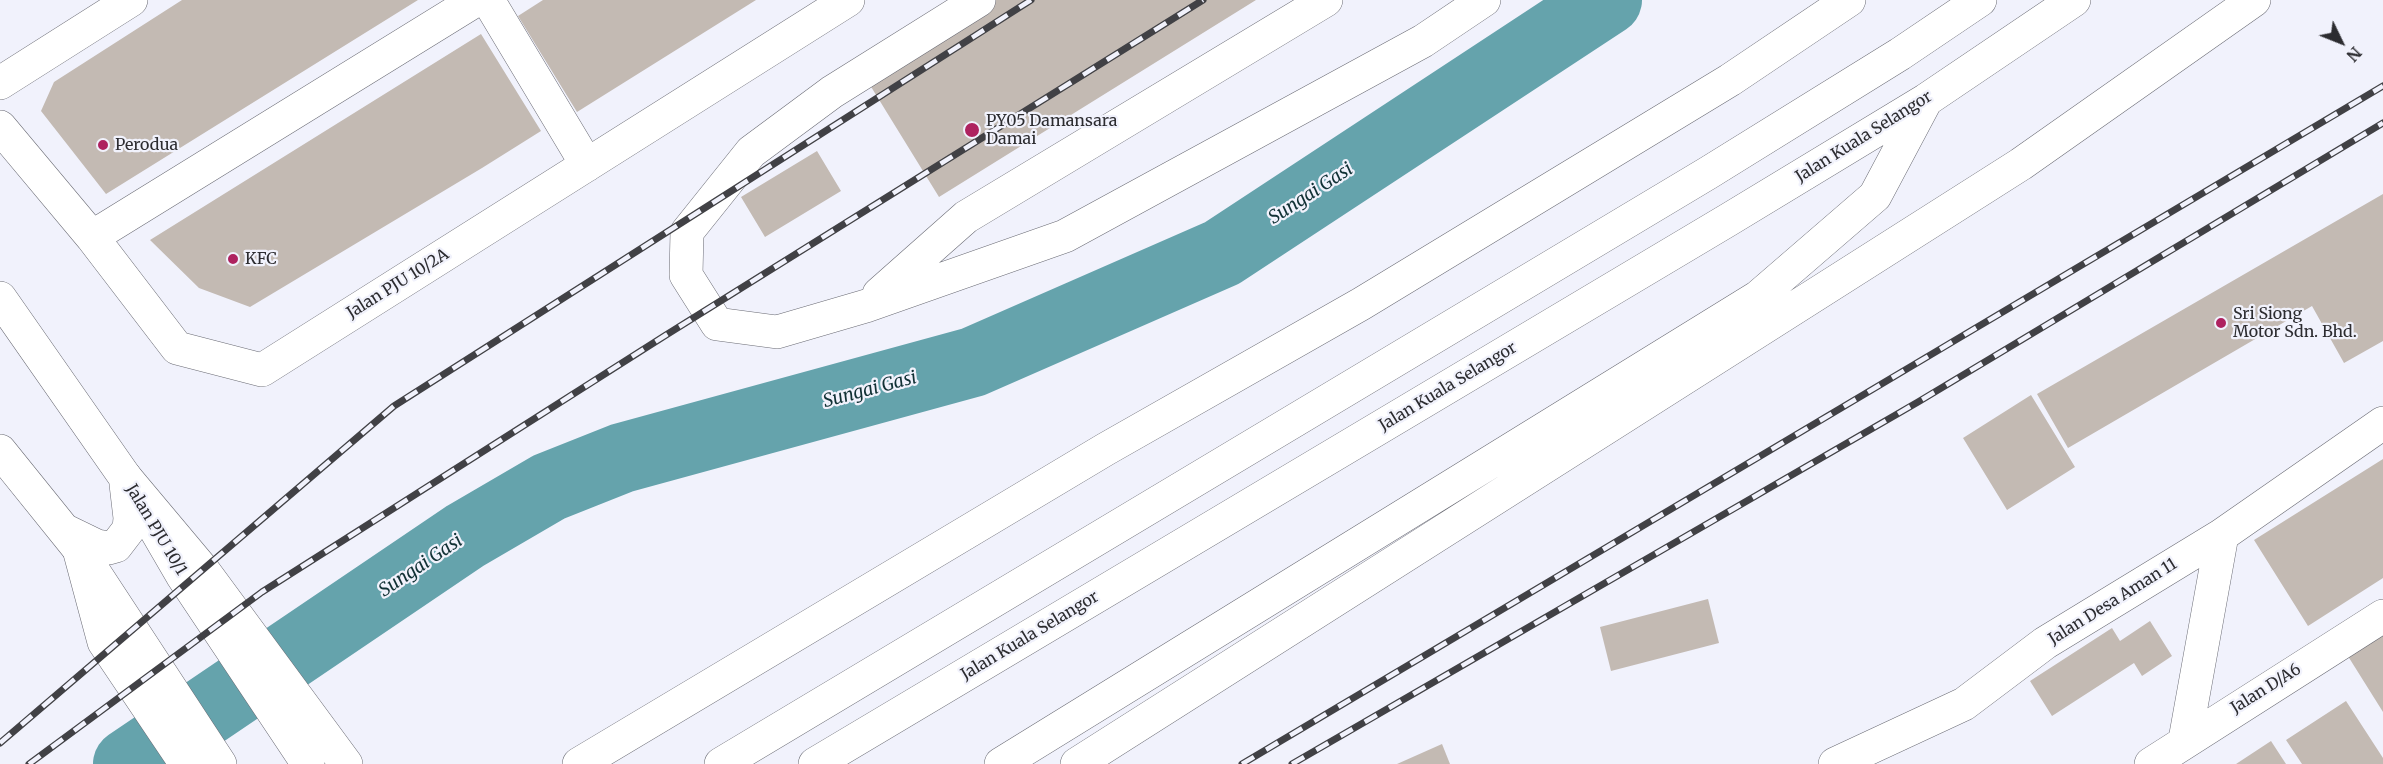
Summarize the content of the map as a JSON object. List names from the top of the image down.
{
  "streets": {
    "main road": [
      "Jalan Kuala Selangor",
      "Jalan PJU 10/2A",
      "Jalan PJU 10/1",
      "Jalan Desa Aman 11",
      "Jalan D/A6"
    ]
  },
  "water": ["Sungai Gasi"],
  "places": [
    "PY05 Damansara Damai",
    "Perodua",
    "KFC",
    "Sri Siong Motor Sdn. Bhd."
  ],
  "north": "bottom right"
}
